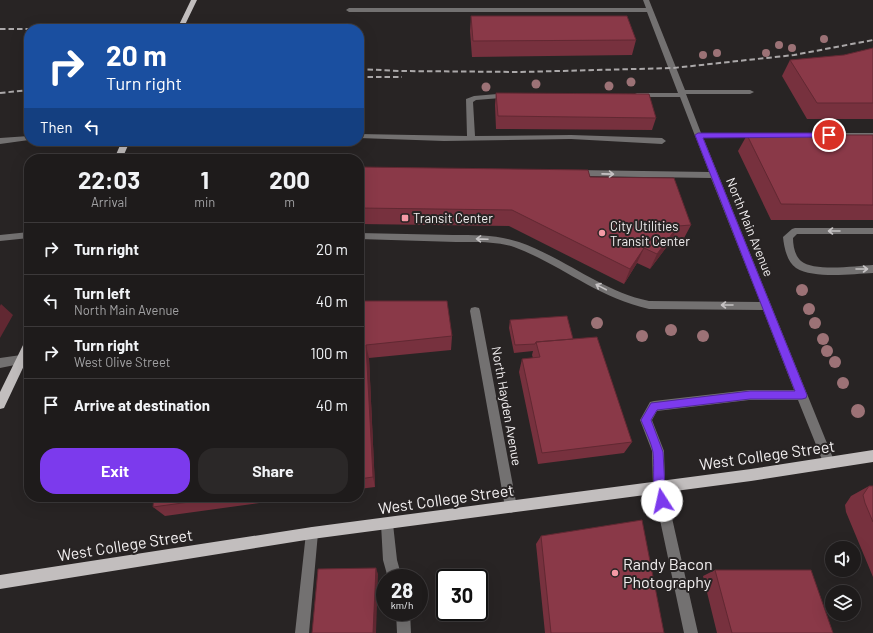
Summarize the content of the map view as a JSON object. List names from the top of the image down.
{
  "streets": {
    "main road": ["West College Street"],
    "street": ["North Main Avenue", "North Hayden Avenue"]
  },
  "crossings": [
    ["North Main Avenue", "West College Street"],
    ["North Hayden Avenue", "West College Street"]
  ],
  "places": {
    "transit": ["Transit Center"],
    "other": ["City Utilities Transit Center", "Randy Bacon Photography"]
  },
  "page": {
    "turn": ["20 m", "Turn right"],
    "then": "Then",
    "eta": [
      "22:03",
      "Arrival",
      "1",
      "min",
      "200",
      "m"
    ],
    "list": [
      {
        "name": "Turn right",
        "value": "20 m"
      },
      {
        "name": "Turn left",
        "note": "North Main Avenue",
        "value": "40 m"
      },
      {
        "name": "Turn right",
        "note": "West Olive Street",
        "value": "100 m"
      },
      {
        "name": "Arrive at destination",
        "value": "40 m"
      }
    ],
    "buttons": ["Exit", "Share"],
    "speed": "28 km/h",
    "limit": "30"
  }
}
